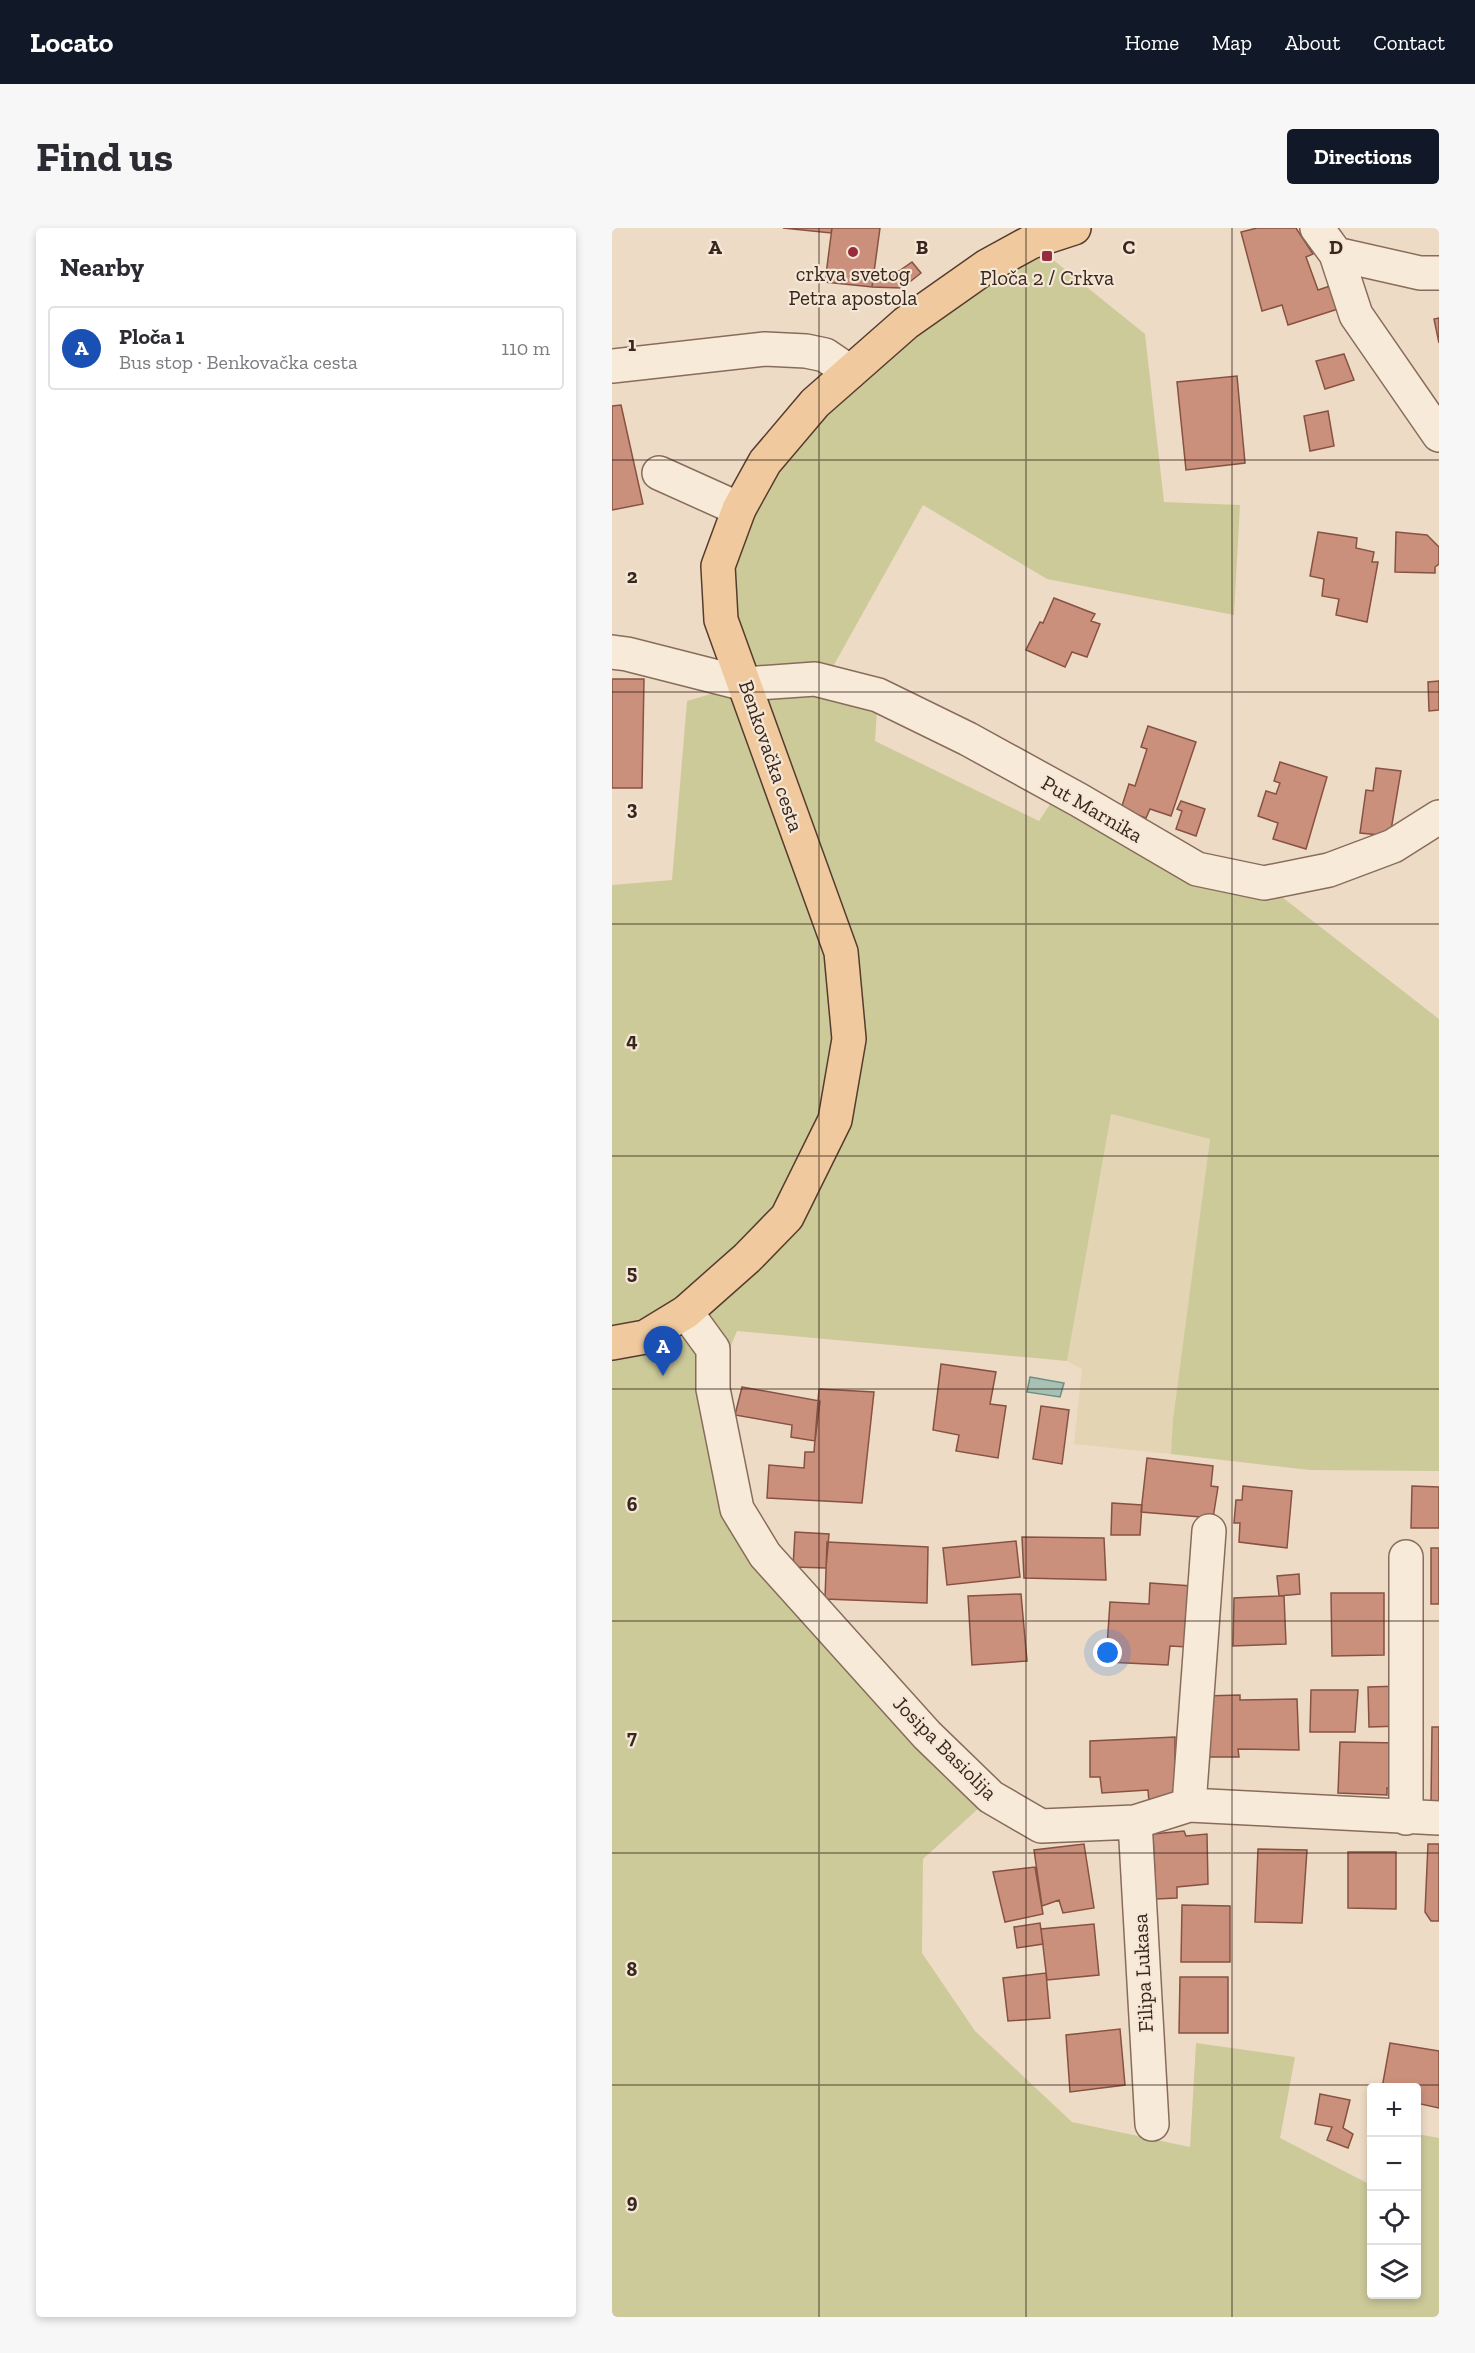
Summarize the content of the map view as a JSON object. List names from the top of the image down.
{
  "streets": {
    "main road": ["Benkovačka cesta"],
    "street": ["Put Marnika", "Josipa Basiolija", "Filipa Lukasa"]
  },
  "crossings": [
    ["Benkovačka cesta", "Put Marnika"],
    ["Benkovačka cesta", "Josipa Basiolija"],
    ["Josipa Basiolija", "Filipa Lukasa"]
  ],
  "places": {
    "other": ["crkva svetog Petra apostola"],
    "transit": ["Ploča 2 / Crkva"]
  },
  "page": {
    "header": "Locato",
    "nav": [
      "Home",
      "Map",
      "About",
      "Contact"
    ],
    "buttons": "Directions",
    "title": "Find us",
    "heading": "Nearby",
    "list": [
      {
        "mark": "A",
        "name": "Ploča 1",
        "note": "Bus stop · Benkovačka cesta",
        "value": "110 m"
      }
    ],
    "pins": "A",
    "map_buttons": ["+", "−"]
  },
  "grid": {
    "columns": [
      "A",
      "B",
      "C",
      "D"
    ],
    "rows": [
      "1",
      "2",
      "3",
      "4",
      "5",
      "6",
      "7",
      "8",
      "9"
    ]
  }
}
